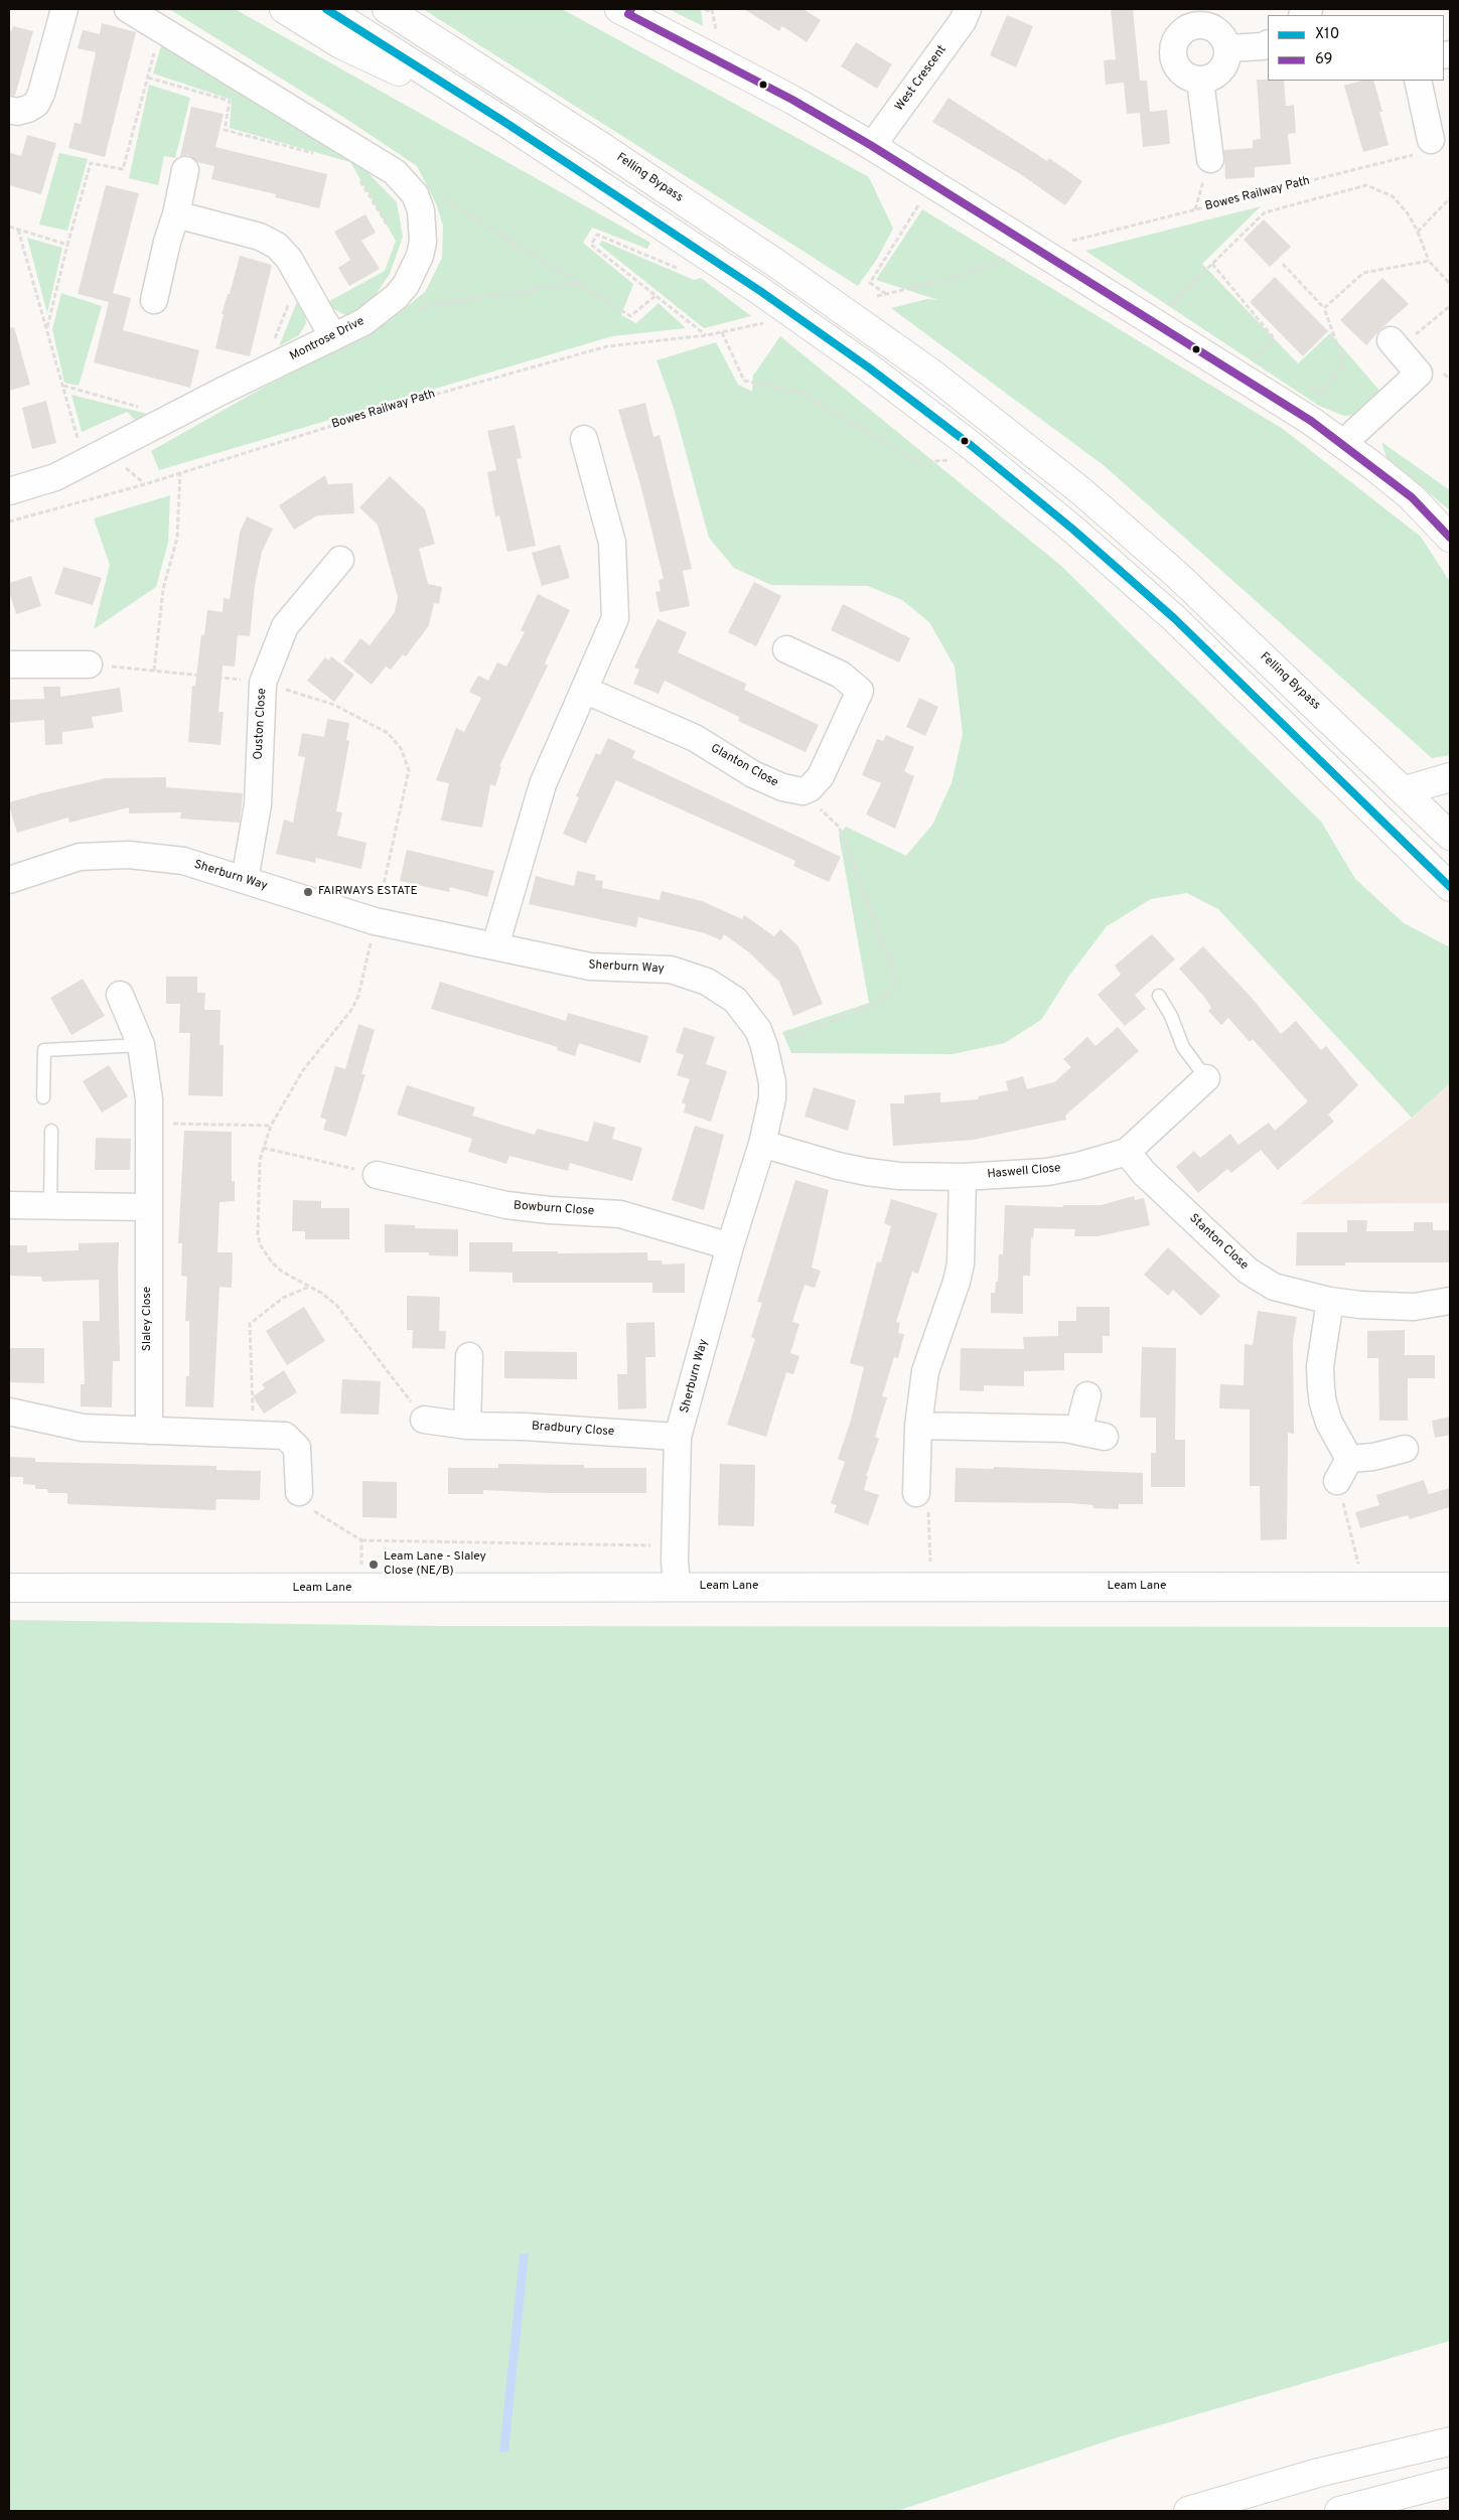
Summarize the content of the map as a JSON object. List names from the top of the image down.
{
  "streets": {
    "main road": ["Felling Bypass", "Leam Lane"],
    "street": [
      "West Crescent",
      "Montrose Drive",
      "Ouston Close",
      "Glanton Close",
      "Sherburn Way",
      "Haswell Close",
      "Bowburn Close",
      "Stanton Close",
      "Slaley Close",
      "Bradbury Close"
    ],
    "path": ["Bowes Railway Path"]
  },
  "crossings": [
    ["Ouston Close", "Sherburn Way"],
    ["Sherburn Way", "Haswell Close"],
    ["Sherburn Way", "Bowburn Close"],
    ["Sherburn Way", "Bradbury Close"],
    ["Sherburn Way", "Leam Lane"],
    ["Haswell Close", "Stanton Close"]
  ],
  "places": ["FAIRWAYS ESTATE", "Leam Lane - Slaley Close (NE/B)"],
  "lines": ["transit line X10", "transit line 69"],
  "legend": ["X10", "69"]
}
